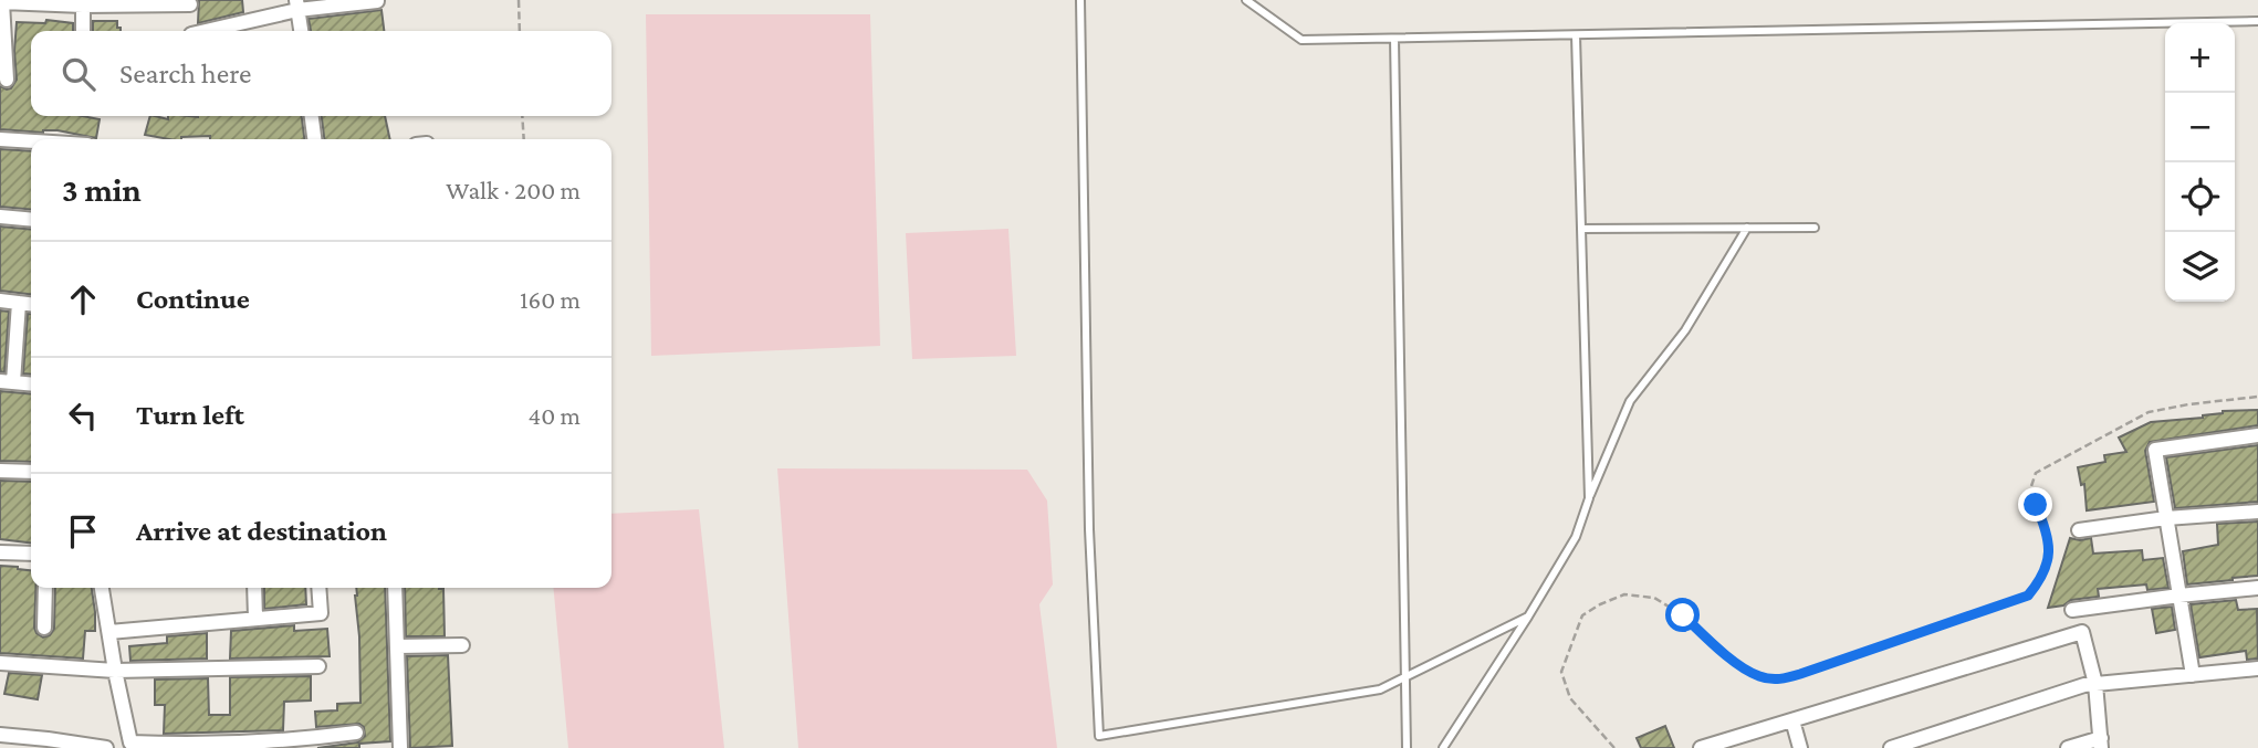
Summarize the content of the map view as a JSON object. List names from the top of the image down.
{
  "page": {
    "map_buttons": ["+", "−"],
    "search": "Search here",
    "heading": ["3 min", "Walk · 200 m"],
    "list": [
      ["Continue", "160 m"],
      ["Turn left", "40 m"],
      "Arrive at destination"
    ]
  }
}
